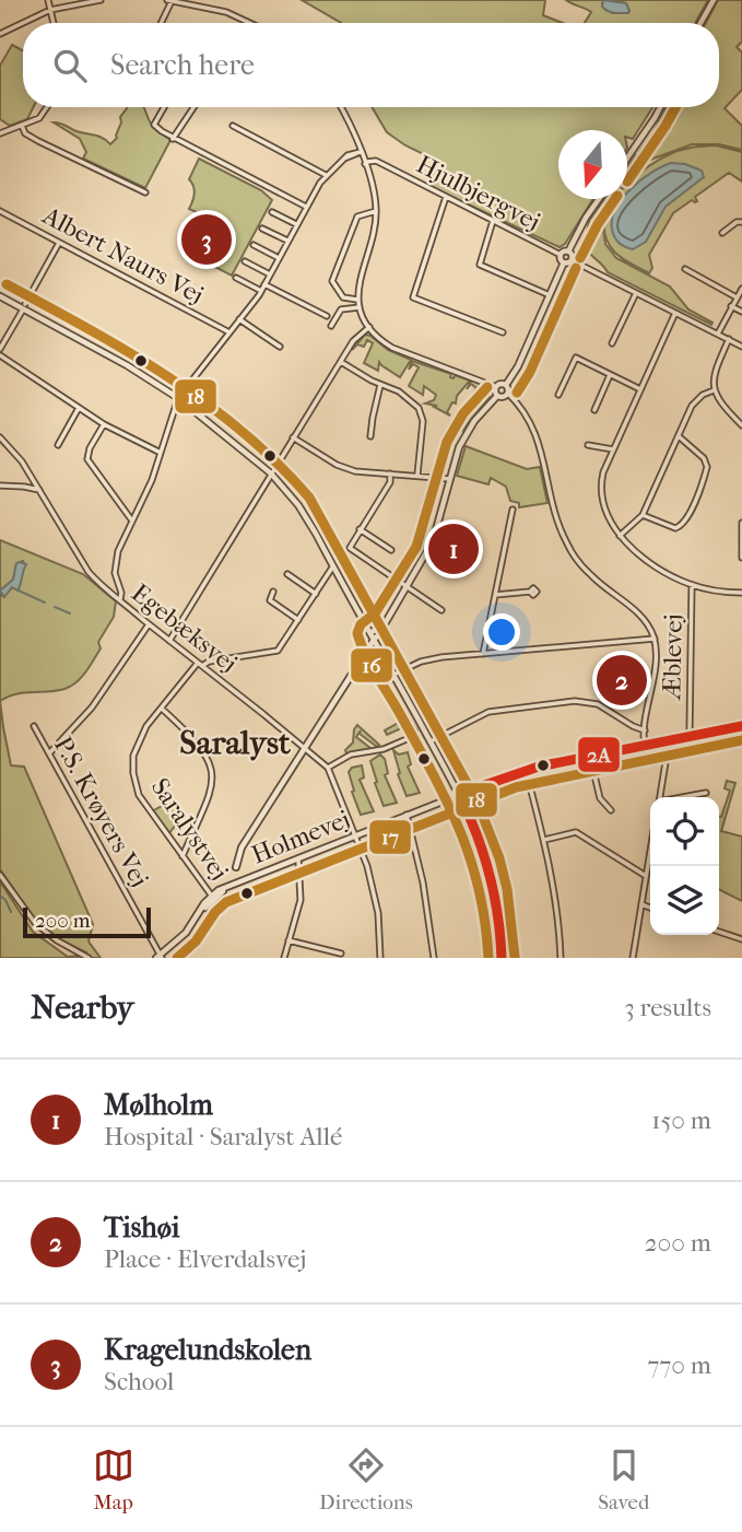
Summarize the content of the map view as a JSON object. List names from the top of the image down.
{
  "streets": {
    "street": [
      "Hjulbjergvej",
      "Albert Naurs Vej",
      "Egebæksvej",
      "Æblevej",
      "P.S. Krøyers Vej",
      "Saralystvej",
      "Holmevej"
    ]
  },
  "crossings": [
    ["Egebæksvej", "Saralystvej"],
    ["Egebæksvej", "Holmevej"],
    ["P.S. Krøyers Vej", "Holmevej"],
    ["Saralystvej", "Holmevej"]
  ],
  "districts": ["Saralyst"],
  "lines": [
    "transit line 16",
    "transit line 18",
    "transit line 2A",
    "transit line 17"
  ],
  "scale_bar": "200 m",
  "north": "bottom",
  "page": {
    "search": "Search here",
    "pins": ["3", "1", "2"],
    "scale": "200 m",
    "heading": ["Nearby", "3 results"],
    "list": [
      {
        "mark": "1",
        "name": "Mølholm",
        "note": "Hospital · Saralyst Allé",
        "value": "150 m"
      },
      {
        "mark": "2",
        "name": "Tishøi",
        "note": "Place · Elverdalsvej",
        "value": "200 m"
      },
      {
        "mark": "3",
        "name": "Kragelundskolen",
        "note": "School",
        "value": "770 m"
      }
    ],
    "nav": ["Map", "Directions", "Saved"]
  }
}
